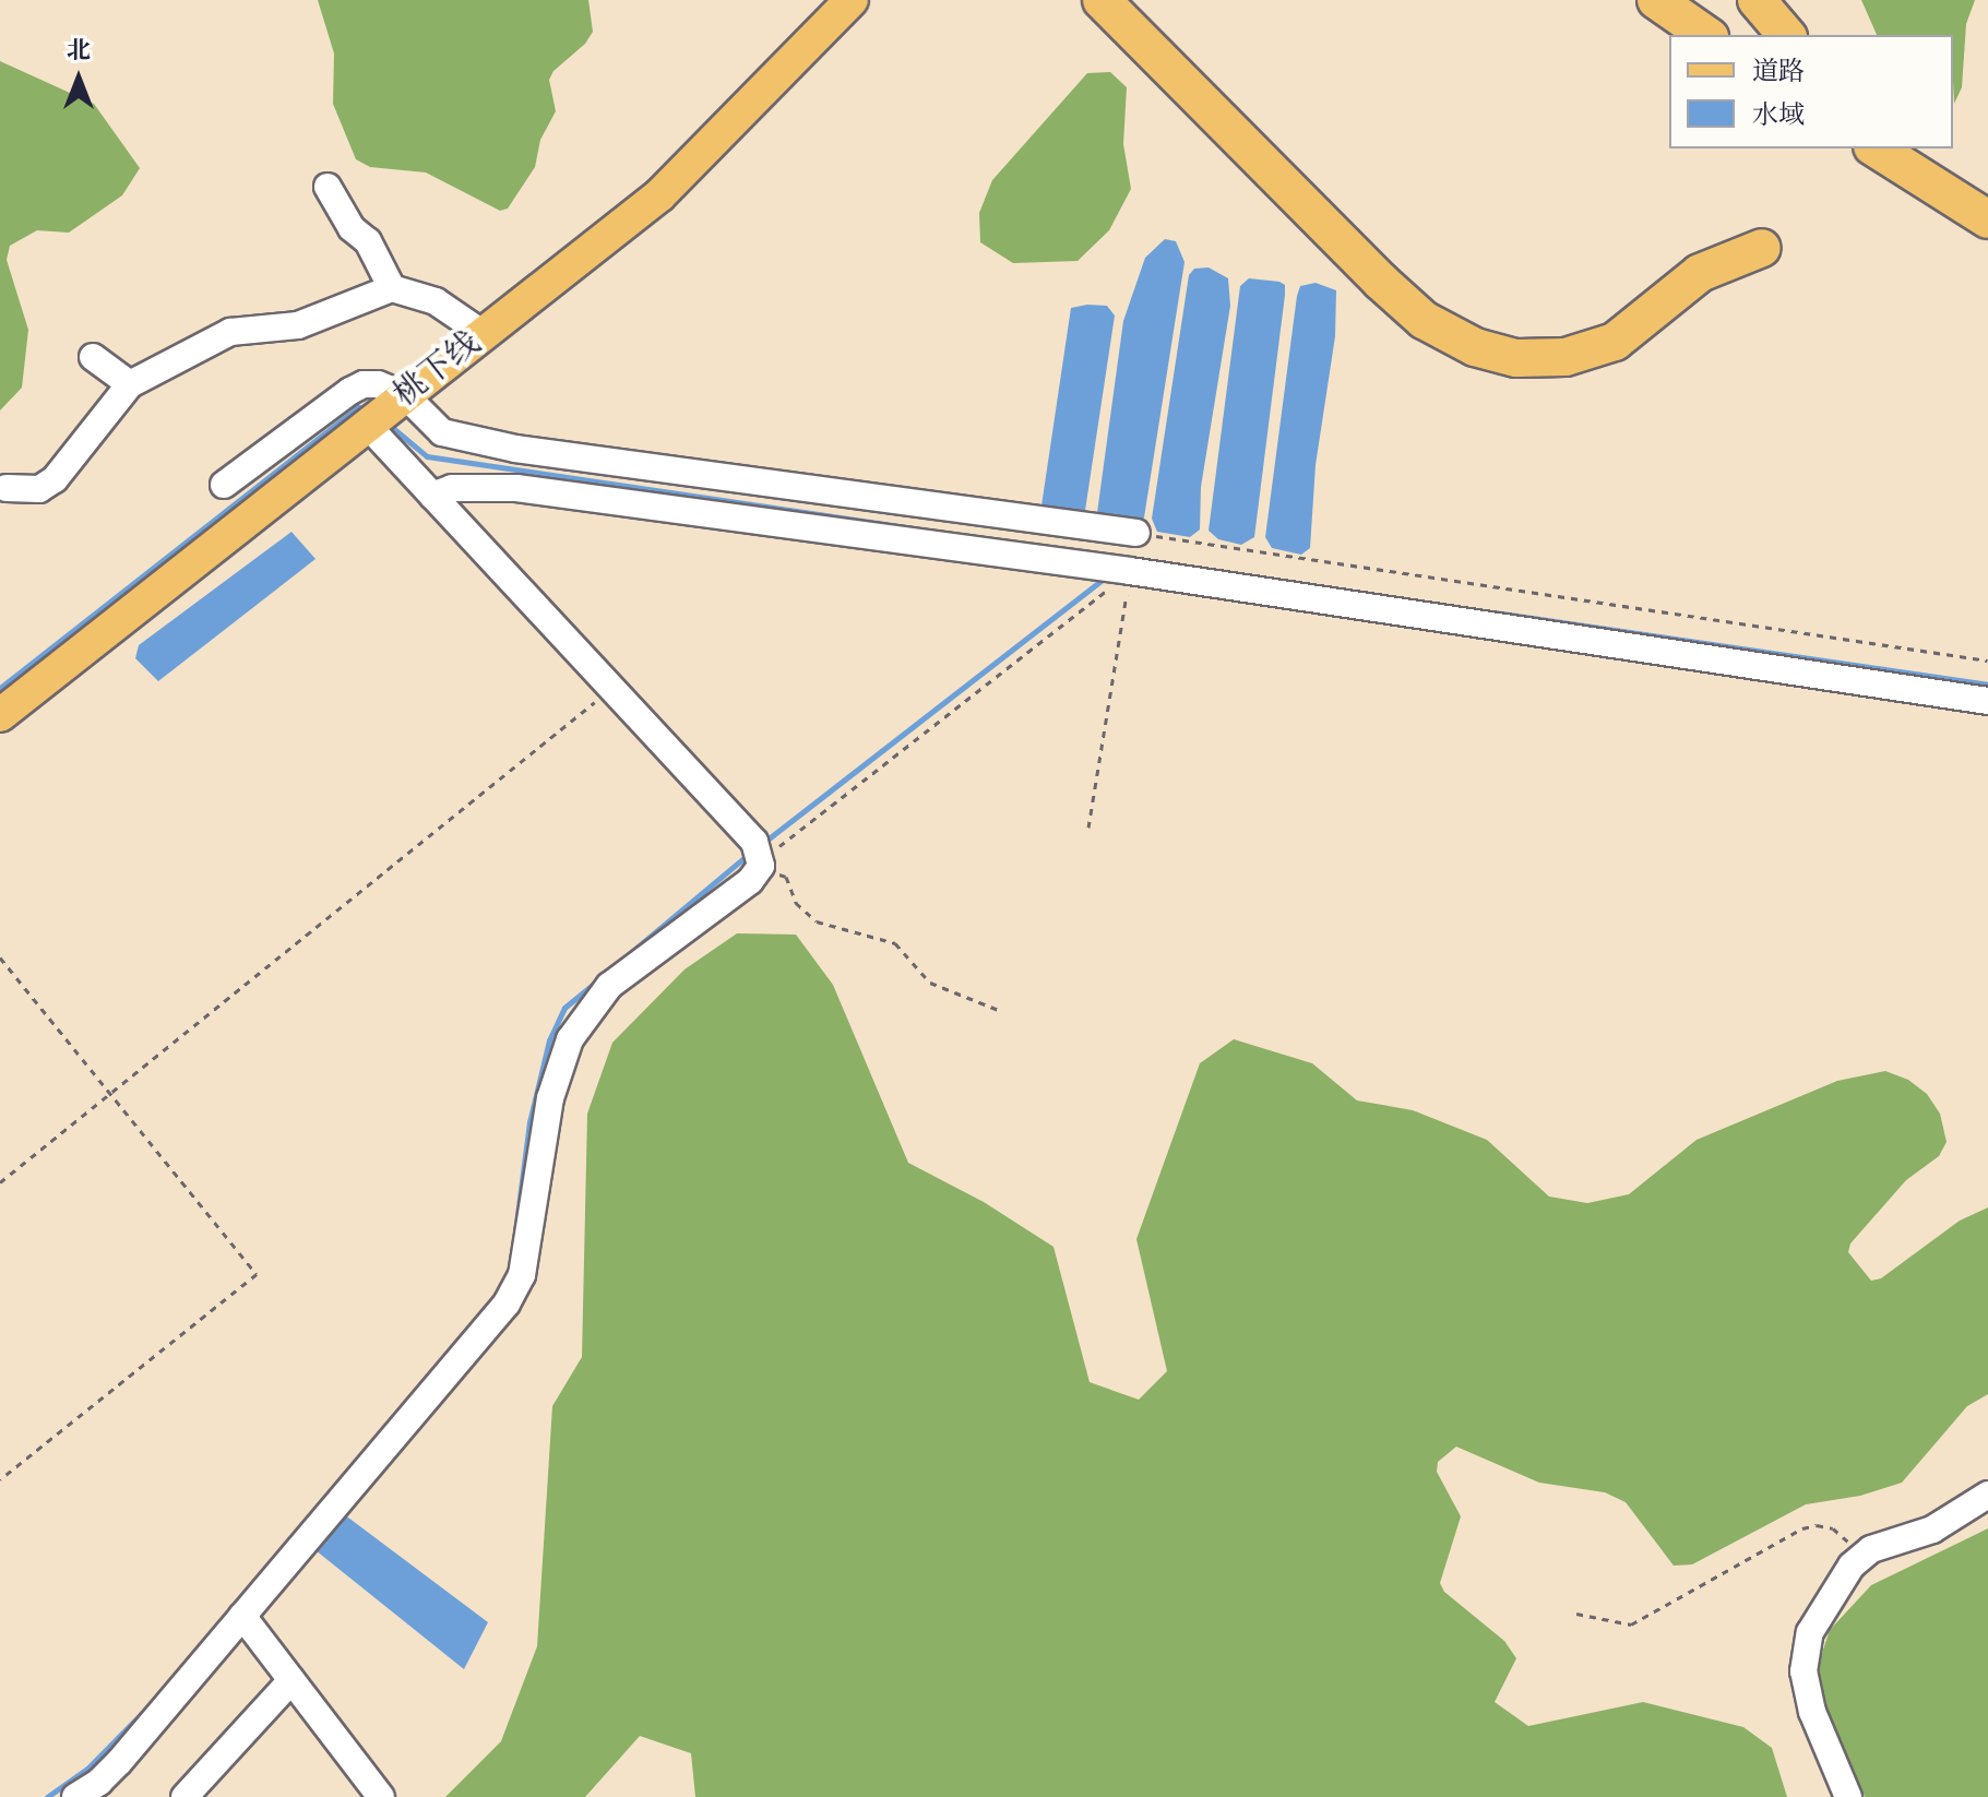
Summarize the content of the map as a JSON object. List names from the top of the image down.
{
  "streets": {
    "main road": ["桃下线"]
  },
  "legend": ["道路", "水域"],
  "north": "top"
}
